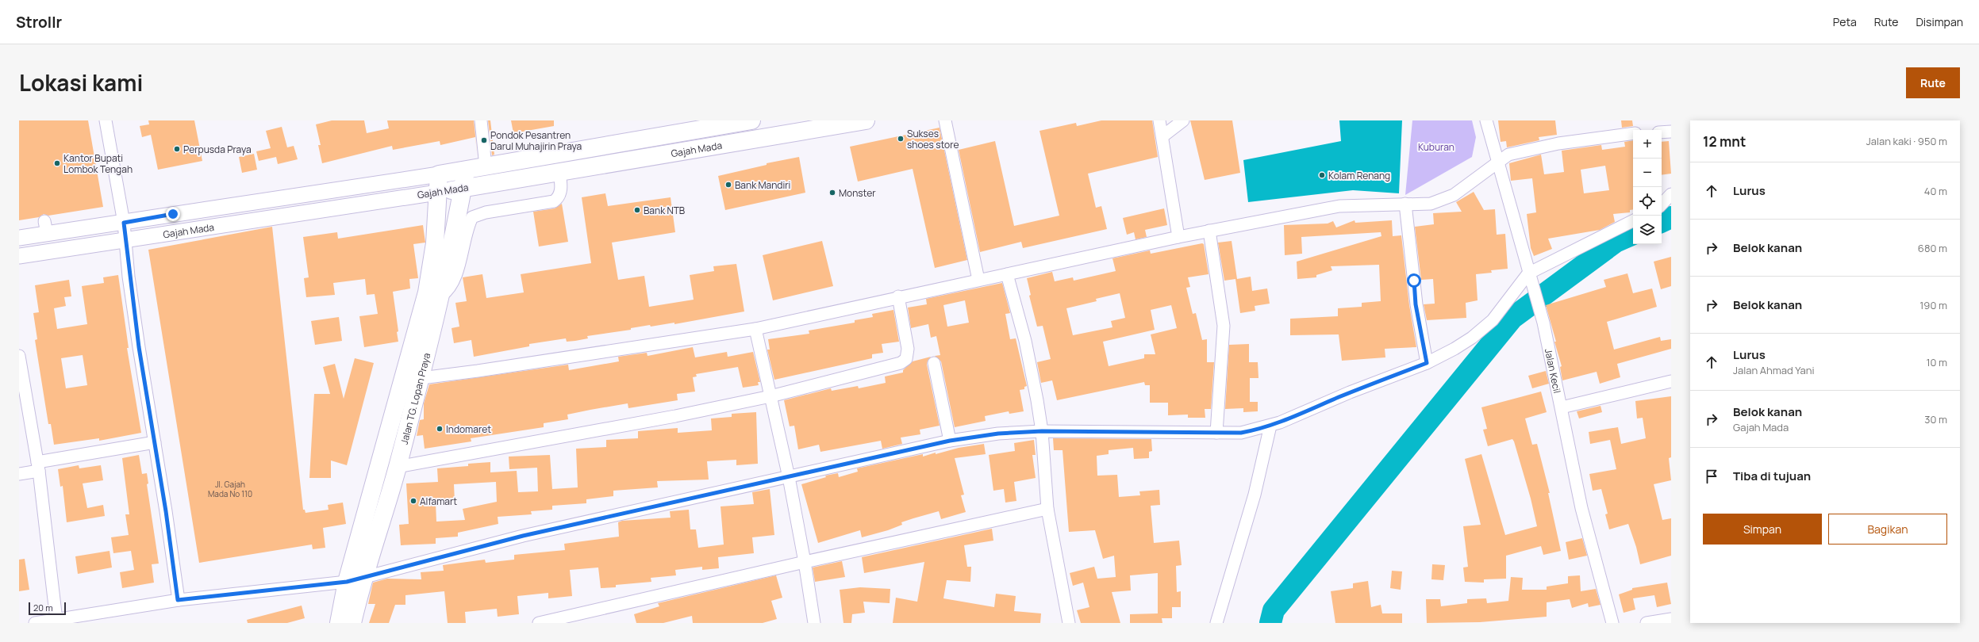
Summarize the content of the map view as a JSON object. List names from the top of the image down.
{
  "streets": {
    "highway": ["Gajah Mada", "Jalan TG. Lopan Praya"],
    "street": ["Jalan Kecil"]
  },
  "crossings": [
    ["Gajah Mada", "Jalan TG. Lopan Praya"]
  ],
  "parks": ["Kuburan"],
  "places": [
    "Sukses shoes store",
    "Pondok Pesantren Darul Muhajirin Praya",
    "Perpusda Praya",
    "Kantor Bupati Lombok Tengah",
    "Kolam Renang",
    "Bank Mandiri",
    "Monster",
    "Bank NTB",
    "Indomaret",
    "Alfamart"
  ],
  "house_numbers": ["Jl. Gajah Mada No 110"],
  "scale_bar": "20 m",
  "page": {
    "header": "Strollr",
    "nav": ["Peta", "Rute", "Disimpan"],
    "title": "Lokasi kami",
    "buttons": [
      "Rute",
      ["Simpan", "Bagikan"]
    ],
    "heading": ["12 mnt", "Jalan kaki · 950 m"],
    "map_buttons": ["+", "−"],
    "list": [
      ["Lurus", "40 m"],
      ["Belok kanan", "680 m"],
      ["Belok kanan", "190 m"],
      ["Lurus", "Jalan Ahmad Yani", "10 m"],
      ["Belok kanan", "Gajah Mada", "30 m"],
      "Tiba di tujuan"
    ],
    "scale": "20 m"
  }
}
